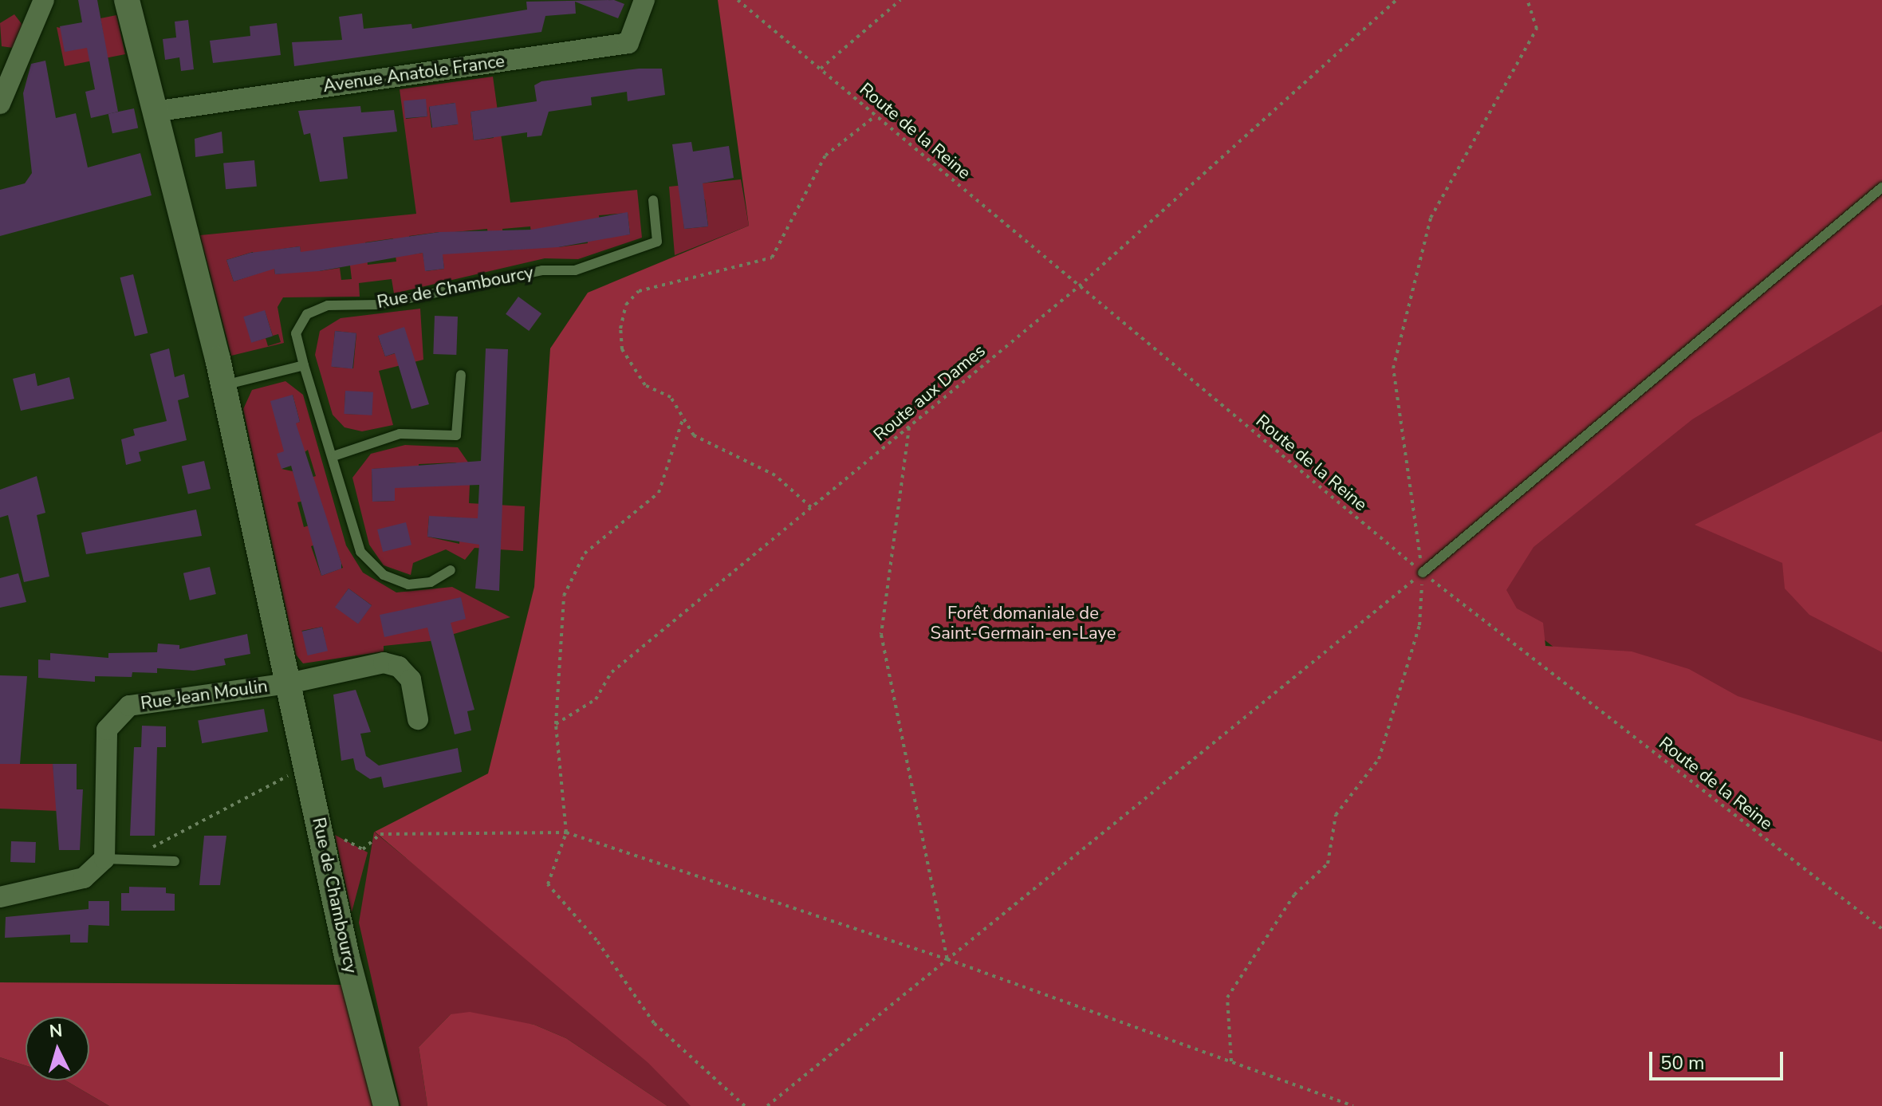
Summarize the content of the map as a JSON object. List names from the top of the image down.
{
  "streets": {
    "street": ["Avenue Anatole France", "Rue de Chambourcy", "Rue Jean Moulin"],
    "path": ["Route de la Reine", "Route aux Dames"]
  },
  "crossings": [
    ["Avenue Anatole France", "Rue de Chambourcy"],
    ["Route de la Reine", "Route aux Dames"],
    ["Rue de Chambourcy", "Rue Jean Moulin"]
  ],
  "parks": ["Forêt domaniale de Saint-Germain-en-Laye"],
  "scale_bar": "50 m",
  "north": "top"
}
